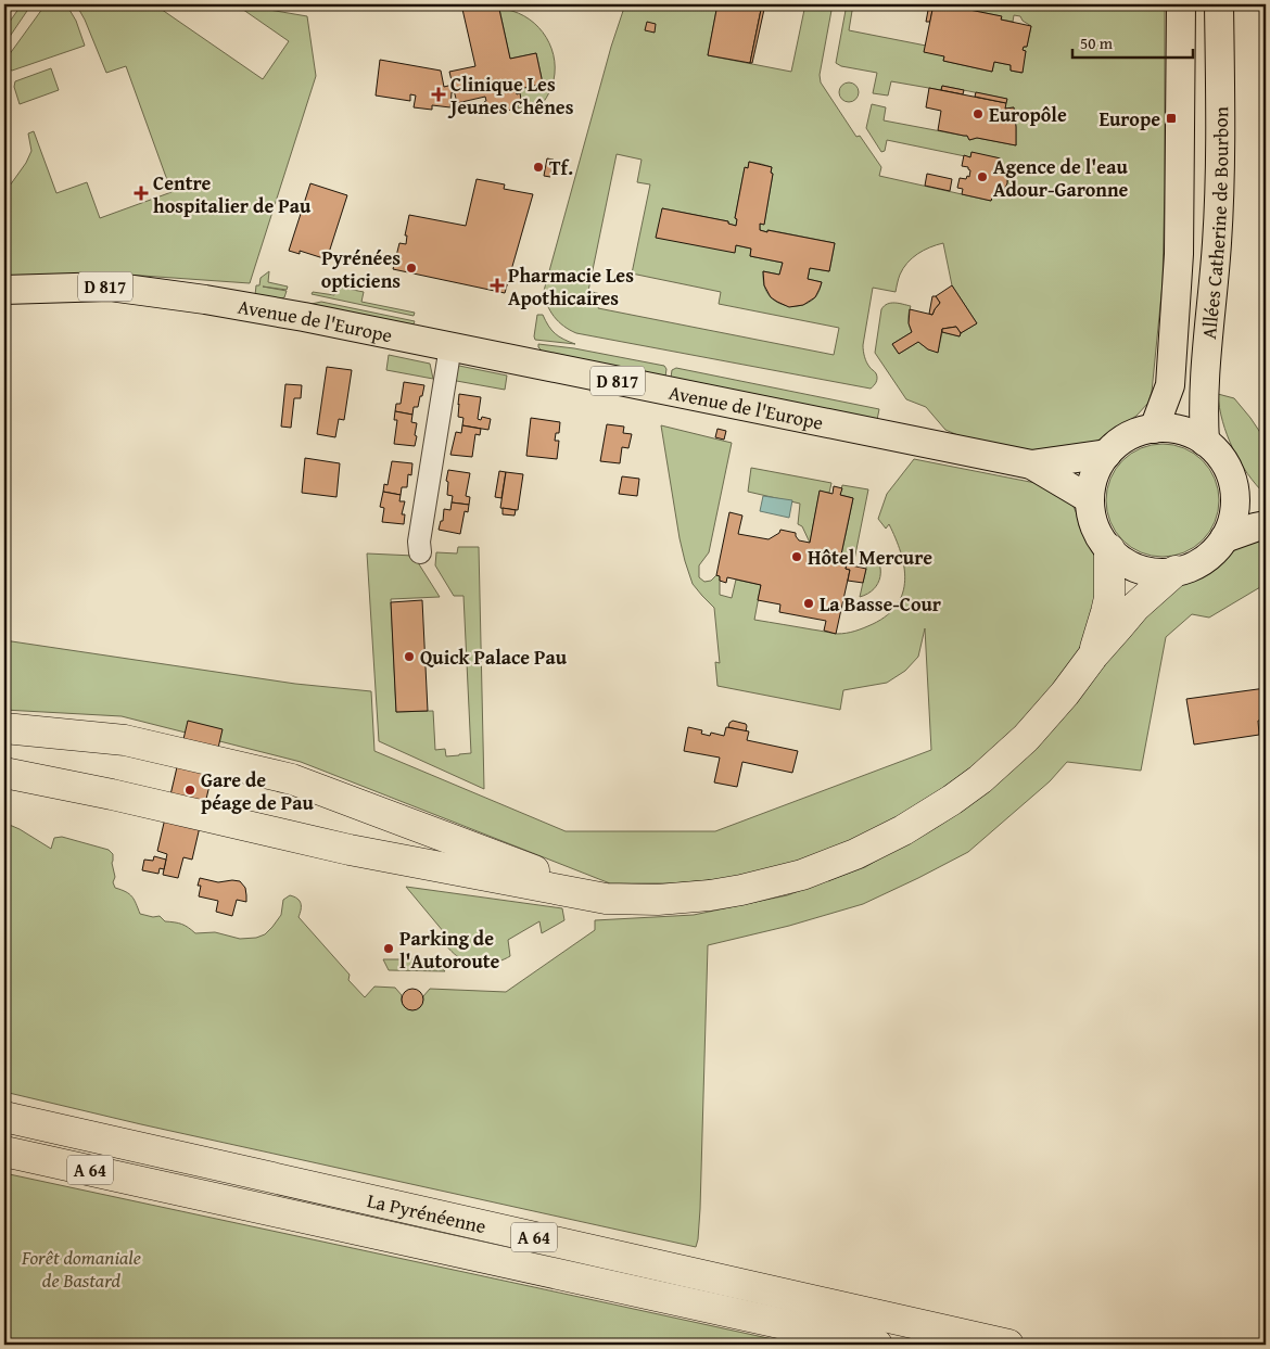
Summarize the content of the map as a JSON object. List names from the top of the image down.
{
  "streets": {
    "highway": ["A 64", "La Pyrénéenne"],
    "main road": ["Allées Catherine de Bourbon", "D 817", "Avenue de l'Europe"]
  },
  "crossings": [
    ["Allées Catherine de Bourbon", "Avenue de l'Europe"]
  ],
  "parks": ["Forêt domaniale de Bastard"],
  "places": {
    "health": ["Clinique Les Jeunes Chênes", "Centre hospitalier de Pau", "Pharmacie Les Apothicaires"],
    "other": [
      "Europôle",
      "Tf.",
      "Agence de l'eau Adour-Garonne",
      "Pyrénées opticiens",
      "Hôtel Mercure",
      "La Basse-Cour",
      "Quick Palace Pau",
      "Gare de péage de Pau",
      "Parking de l'Autoroute"
    ],
    "transit": ["Europe"]
  },
  "scale_bar": "50 m"
}
